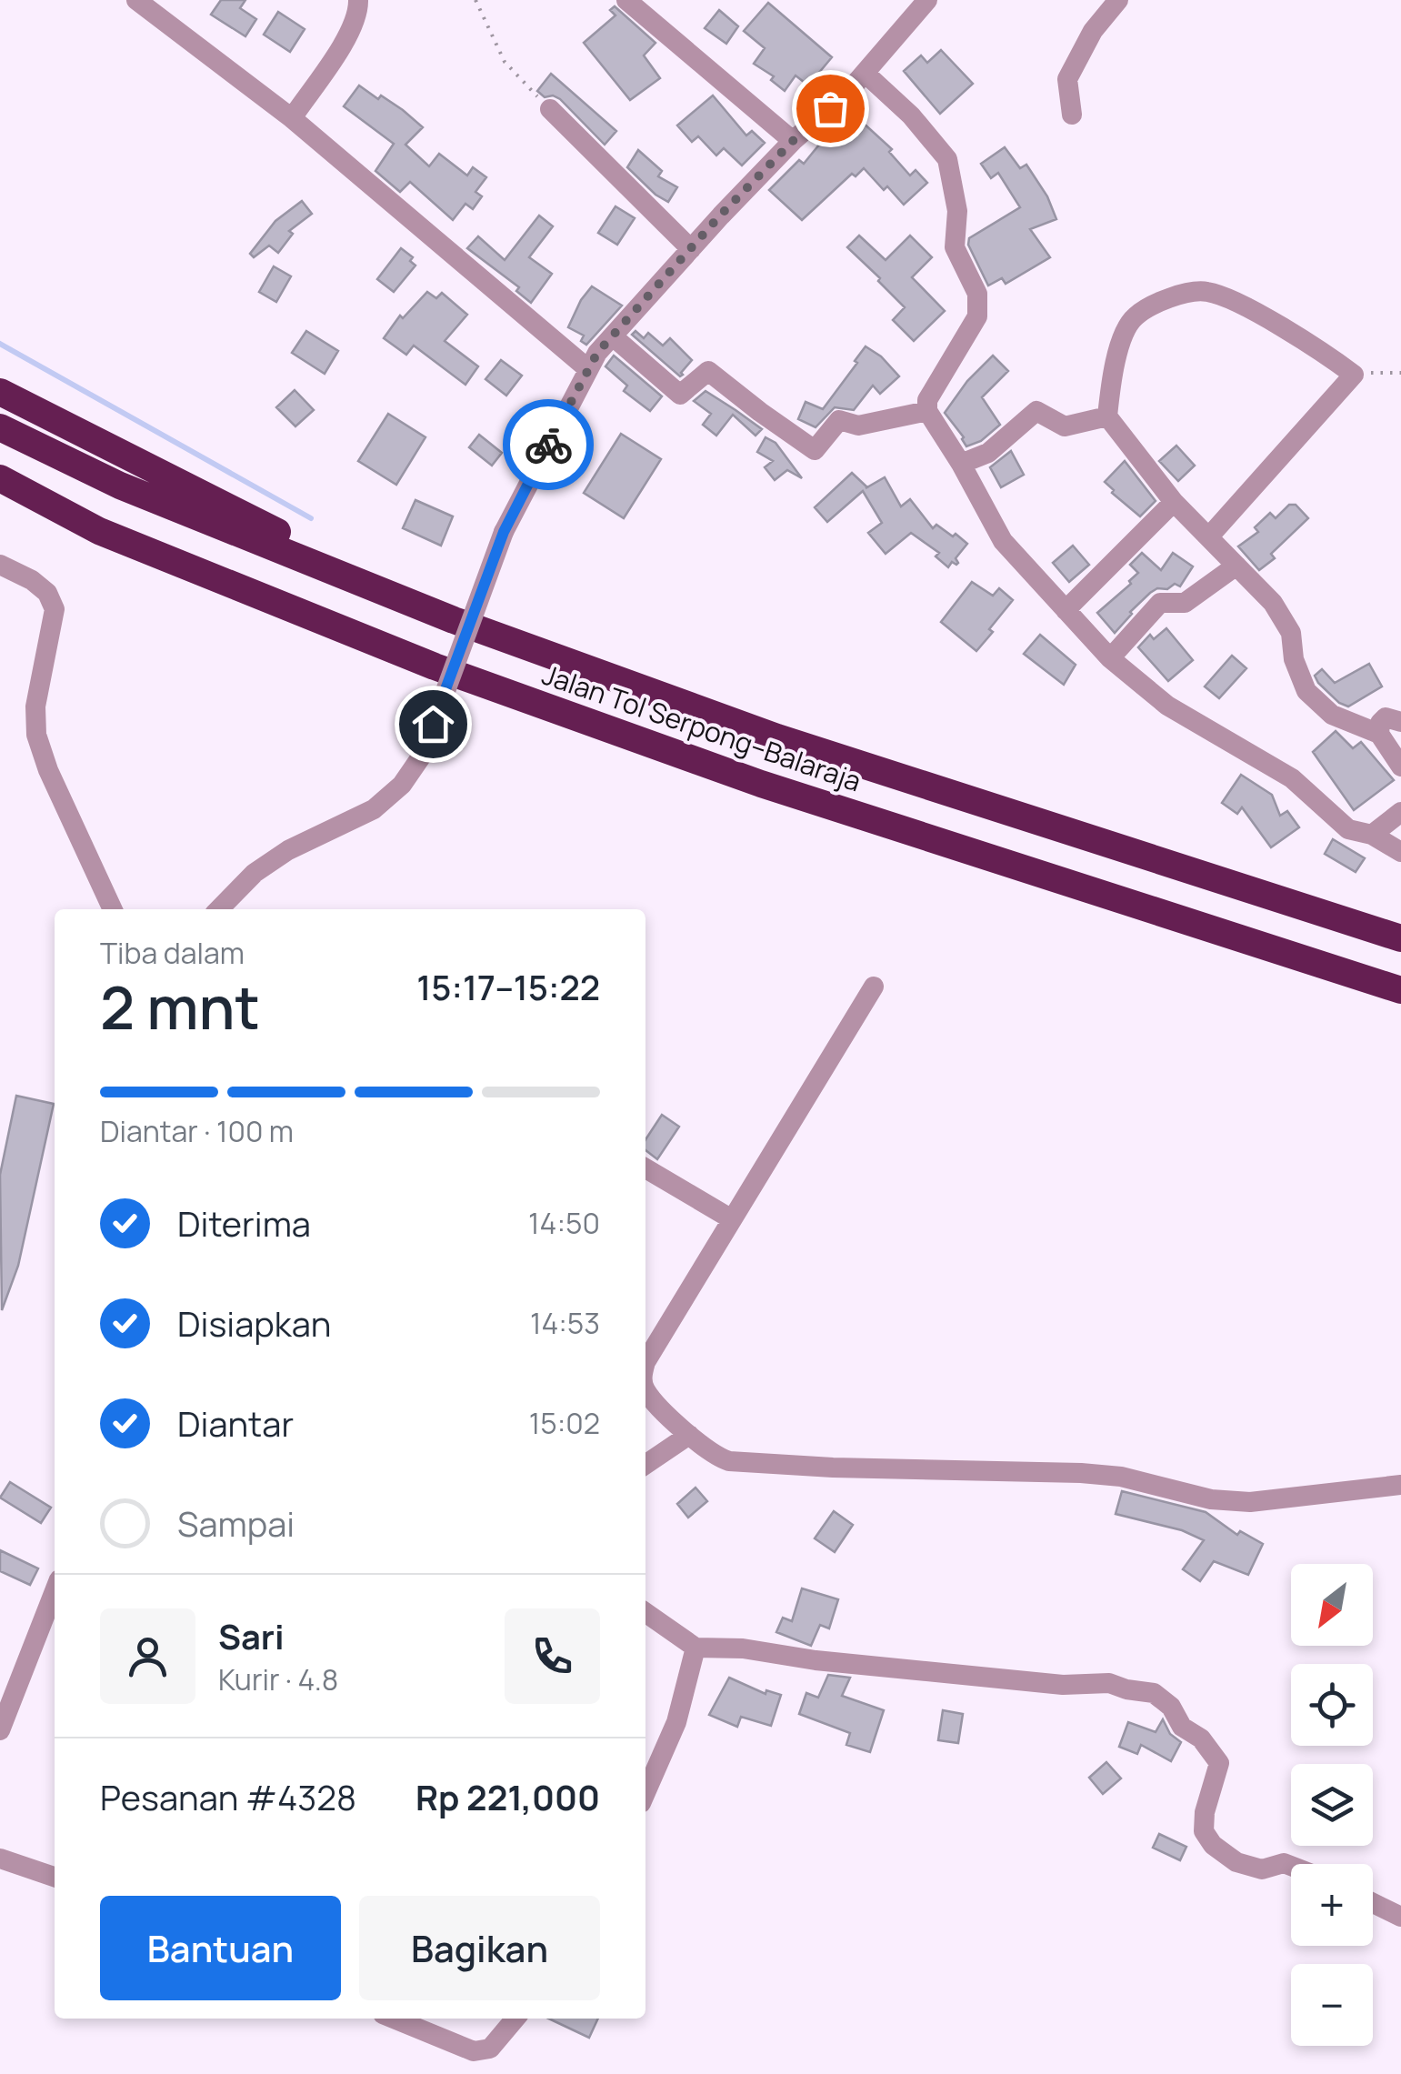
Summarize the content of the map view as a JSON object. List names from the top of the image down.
{
  "streets": {
    "highway": ["Jalan Tol Serpong–Balaraja"]
  },
  "north": "bottom left",
  "page": {
    "heading": ["2 mnt", "Tiba dalam", "15:17–15:22"],
    "panel": [
      "Sari",
      "Kurir · 4.8",
      "Pesanan #4328",
      "Rp 221,000"
    ],
    "bar": "Diantar · 100 m",
    "list": [
      ["Diterima", "14:50"],
      ["Disiapkan", "14:53"],
      ["Diantar", "15:02"],
      "Sampai"
    ],
    "map_buttons": ["+", "−"],
    "buttons": ["Bantuan", "Bagikan"]
  }
}
